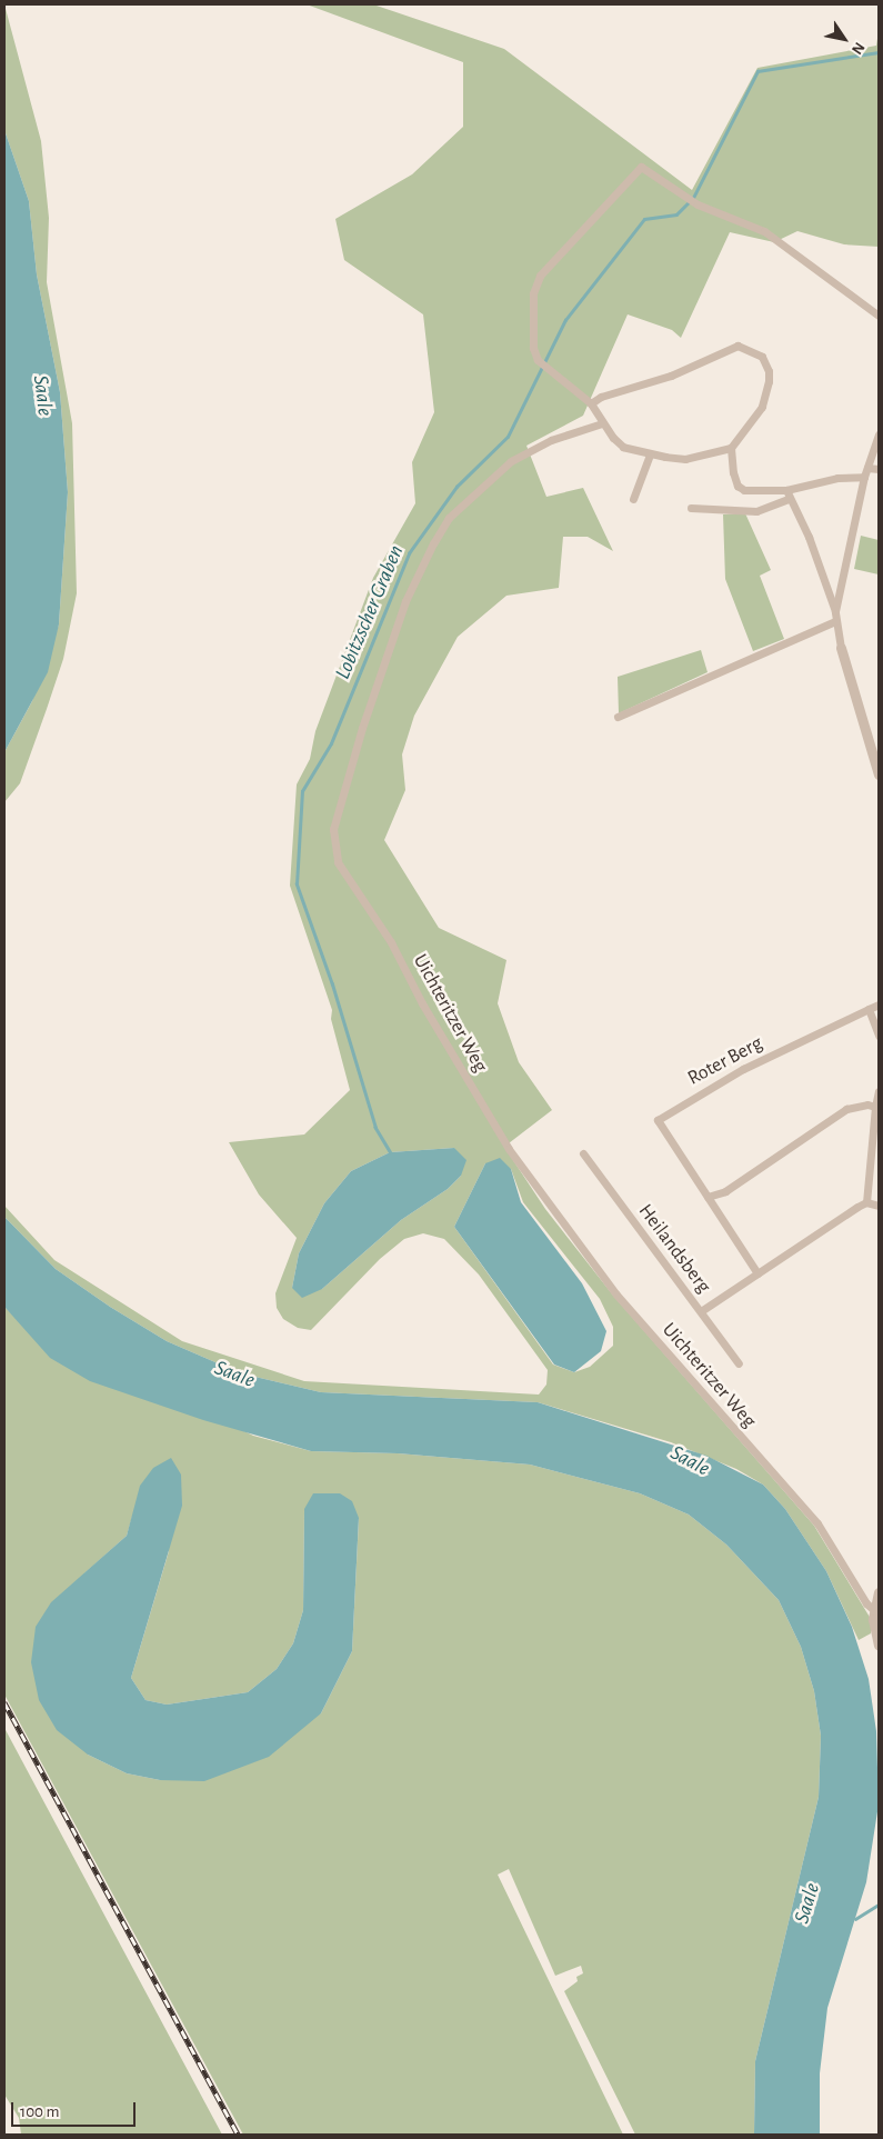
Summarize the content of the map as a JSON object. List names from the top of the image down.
{
  "streets": {
    "street": ["Uichteritzer Weg", "Roter Berg", "Heilandsberg"]
  },
  "water": ["Saale", "Lobitzscher Graben"],
  "scale_bar": "100 m",
  "north": "bottom right"
}
